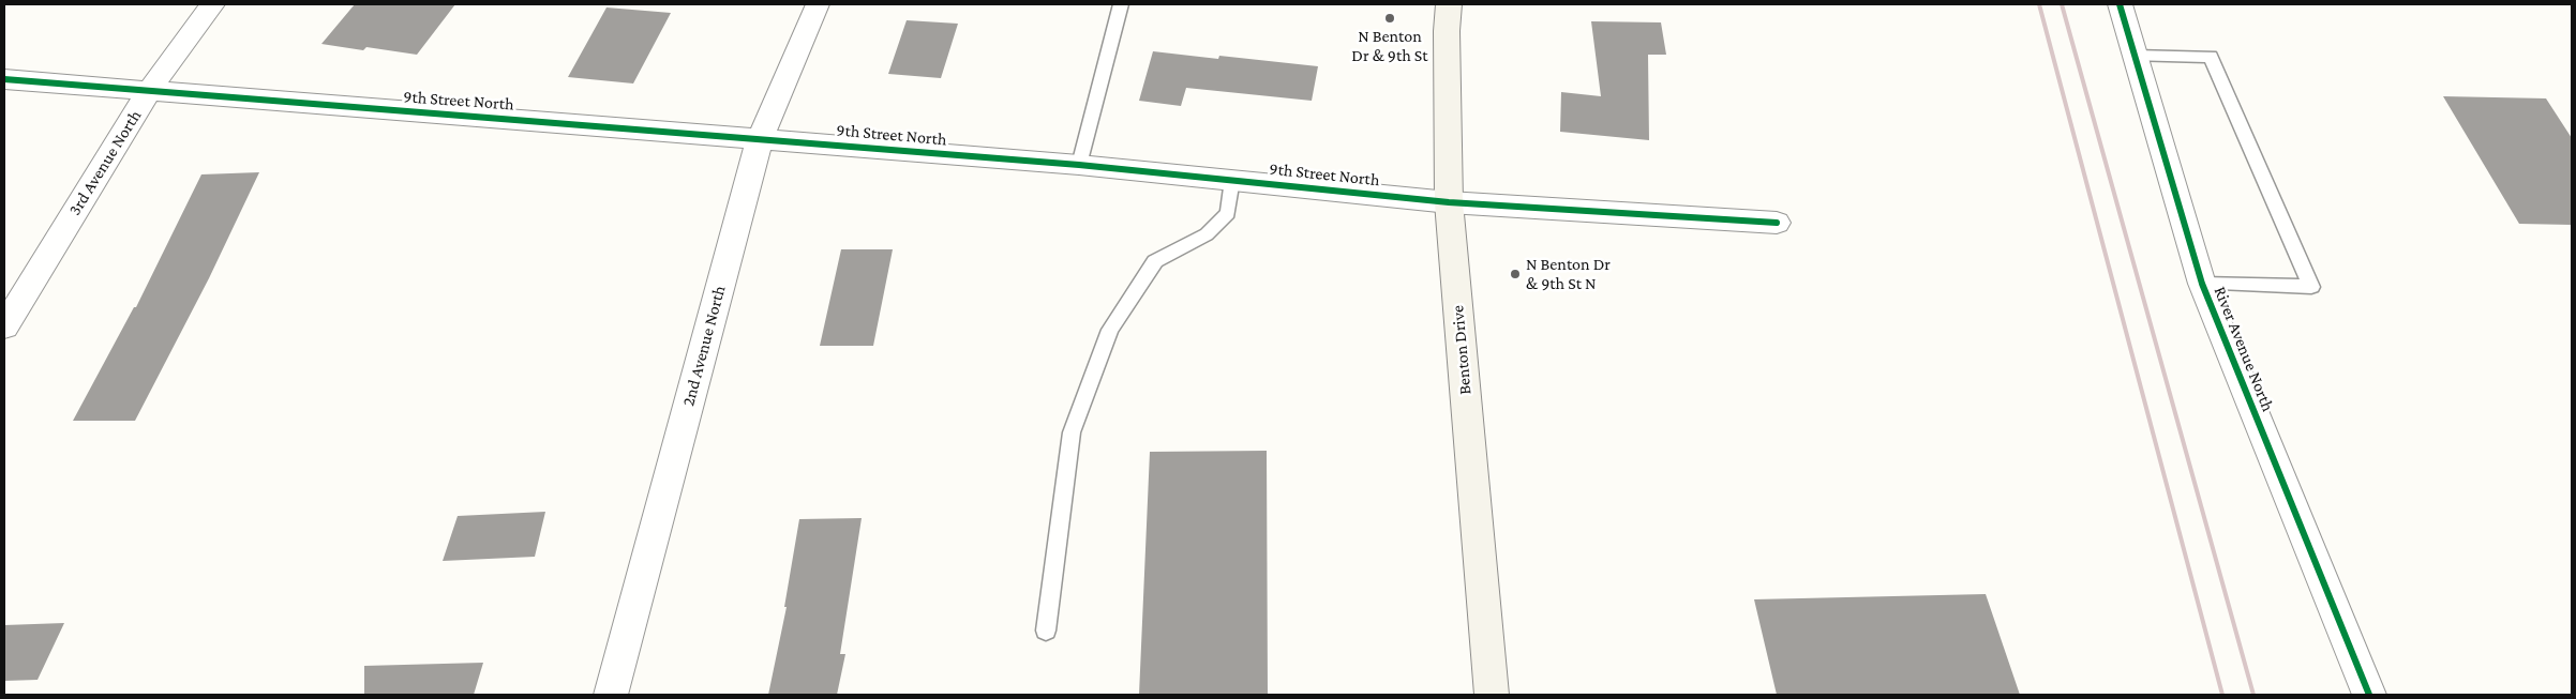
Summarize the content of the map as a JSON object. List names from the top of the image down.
{
  "streets": {
    "main road": ["Benton Drive"],
    "street": [
      "9th Street North",
      "3rd Avenue North",
      "2nd Avenue North",
      "River Avenue North"
    ]
  },
  "crossings": [
    ["9th Street North", "3rd Avenue North"],
    ["9th Street North", "2nd Avenue North"],
    ["9th Street North", "Benton Drive"]
  ],
  "places": ["N Benton Dr & 9th St", "N Benton Dr & 9th St N"]
}
